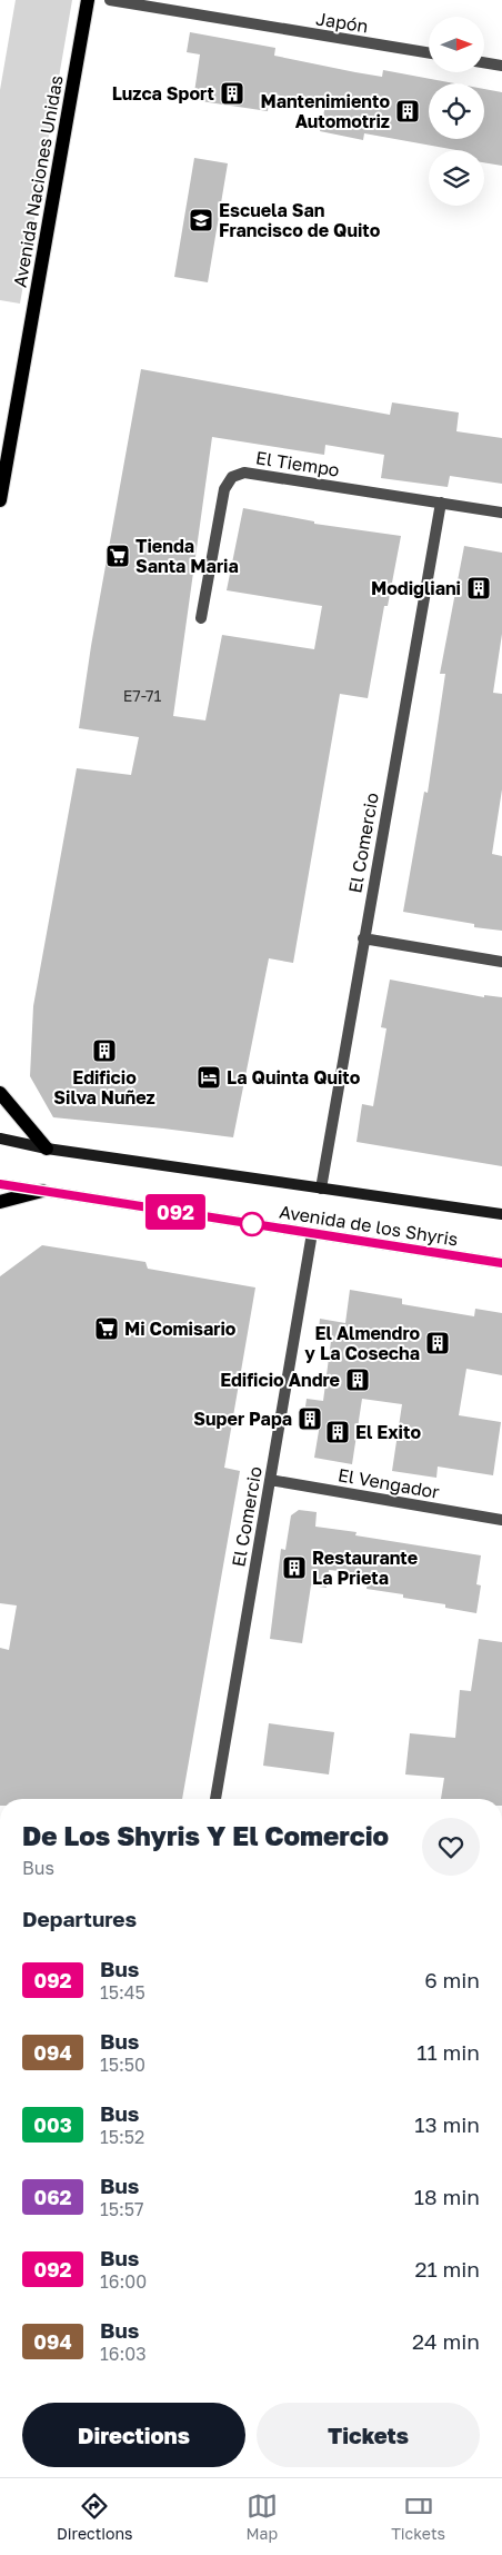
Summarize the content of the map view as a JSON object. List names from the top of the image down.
{
  "streets": {
    "main road": ["Avenida Naciones Unidas", "Avenida de los Shyris"],
    "street": [
      "Japón",
      "El Tiempo",
      "El Comercio",
      "El Vengador"
    ]
  },
  "crossings": [
    ["El Tiempo", "El Comercio"],
    ["El Comercio", "Avenida de los Shyris"],
    ["El Comercio", "El Vengador"]
  ],
  "places": {
    "building": [
      "Luzca Sport",
      "Mantenimiento Automotriz",
      "Modigliani",
      "Edificio Silva Nuñez",
      "El Almendro y La Cosecha",
      "Edificio Andre",
      "Super Papa",
      "El Exito",
      "Restaurante La Prieta"
    ],
    "school or university": ["Escuela San Francisco de Quito"],
    "supermarket": ["Tienda Santa Maria", "Mi Comisario"],
    "hotel": ["La Quinta Quito"]
  },
  "lines": ["bus line 092"],
  "house_numbers": ["E7-71"],
  "north": "right",
  "page": {
    "on_map": "092",
    "heading": [
      ["De Los Shyris Y El Comercio", "Bus"],
      "Departures"
    ],
    "list": [
      {
        "mark": "092",
        "name": "Bus",
        "note": "15:45",
        "value": "6 min"
      },
      {
        "mark": "094",
        "name": "Bus",
        "note": "15:50",
        "value": "11 min"
      },
      {
        "mark": "003",
        "name": "Bus",
        "note": "15:52",
        "value": "13 min"
      },
      {
        "mark": "062",
        "name": "Bus",
        "note": "15:57",
        "value": "18 min"
      },
      {
        "mark": "092",
        "name": "Bus",
        "note": "16:00",
        "value": "21 min"
      },
      {
        "mark": "094",
        "name": "Bus",
        "note": "16:03",
        "value": "24 min"
      }
    ],
    "buttons": ["Directions", "Tickets"],
    "tabs": ["Directions", "Map", "Tickets"]
  }
}
